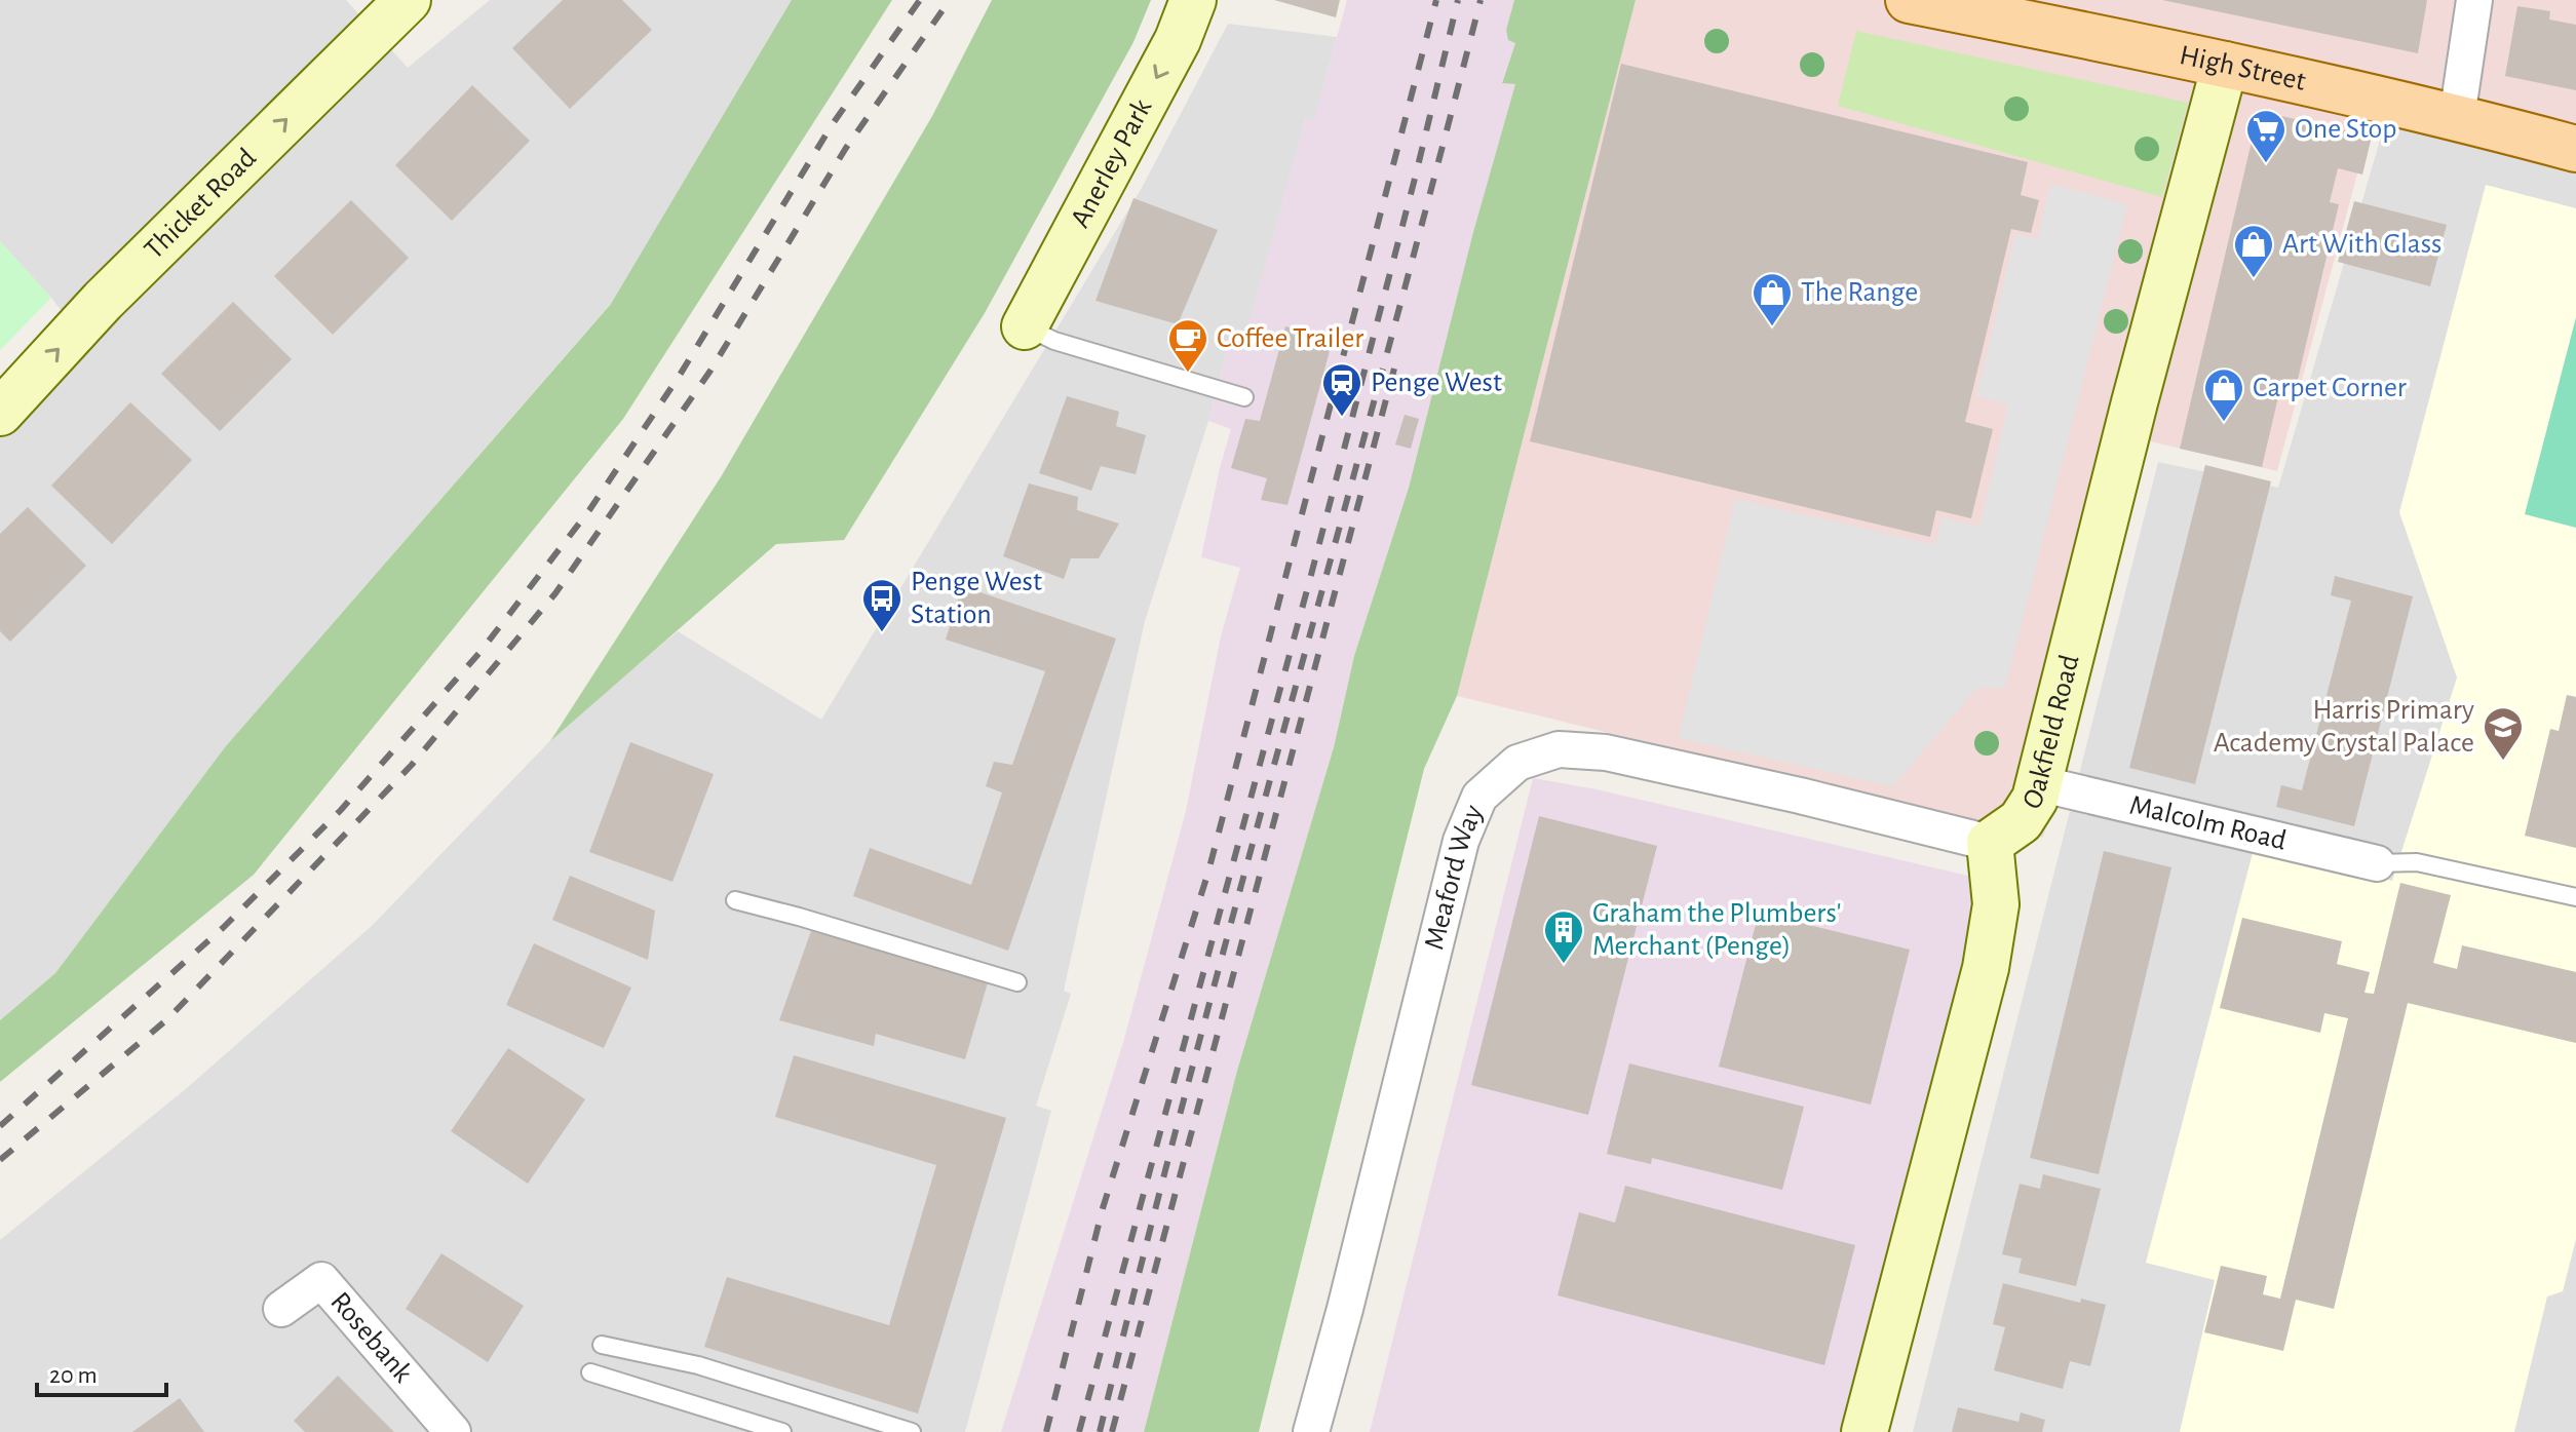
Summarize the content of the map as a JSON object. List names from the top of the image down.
{
  "streets": {
    "main road": ["High Street"],
    "street": [
      "Anerley Park",
      "Thicket Road",
      "Oakfield Road",
      "Malcolm Road",
      "Meaford Way",
      "Rosebank"
    ]
  },
  "crossings": [
    ["High Street", "Oakfield Road"],
    ["Oakfield Road", "Malcolm Road"],
    ["Oakfield Road", "Meaford Way"]
  ],
  "one_way": ["Anerley Park", "Thicket Road"],
  "places": {
    "supermarket": ["One Stop"],
    "shop": ["Art With Glass", "The Range", "Carpet Corner"],
    "cafe": ["Coffee Trailer"],
    "station": ["Penge West"],
    "bus stop": ["Penge West Station"],
    "school or university": ["Harris Primary Academy Crystal Palace"],
    "building": ["Graham the Plumbers' Merchant (Penge)"]
  },
  "scale_bar": "20 m"
}
